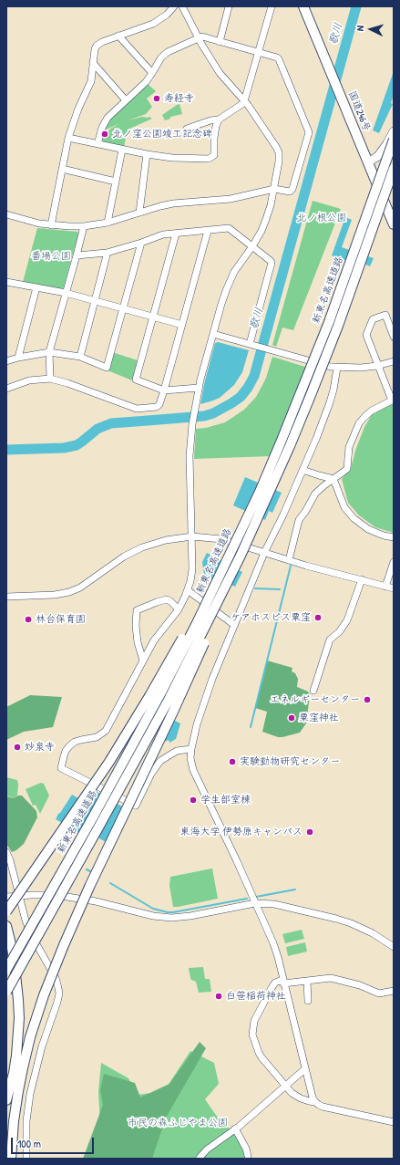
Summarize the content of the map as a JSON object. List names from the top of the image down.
{
  "streets": {
    "highway": ["国道246号", "新東名高速道路"]
  },
  "water": ["歌川"],
  "parks": ["北ノ根公園", "番場公園", "市民の森ふじやま公園"],
  "places": [
    "寿経寺",
    "北ノ窪公園竣工記念碑",
    "ケアホスピス粟窪",
    "林台保育園",
    "エネルギーセンター",
    "粟窪神社",
    "妙泉寺",
    "実験動物研究センター",
    "学生部室棟",
    "東海大学 伊勢原キャンパス",
    "白笹稲荷神社"
  ],
  "scale_bar": "100 m",
  "north": "left"
}
